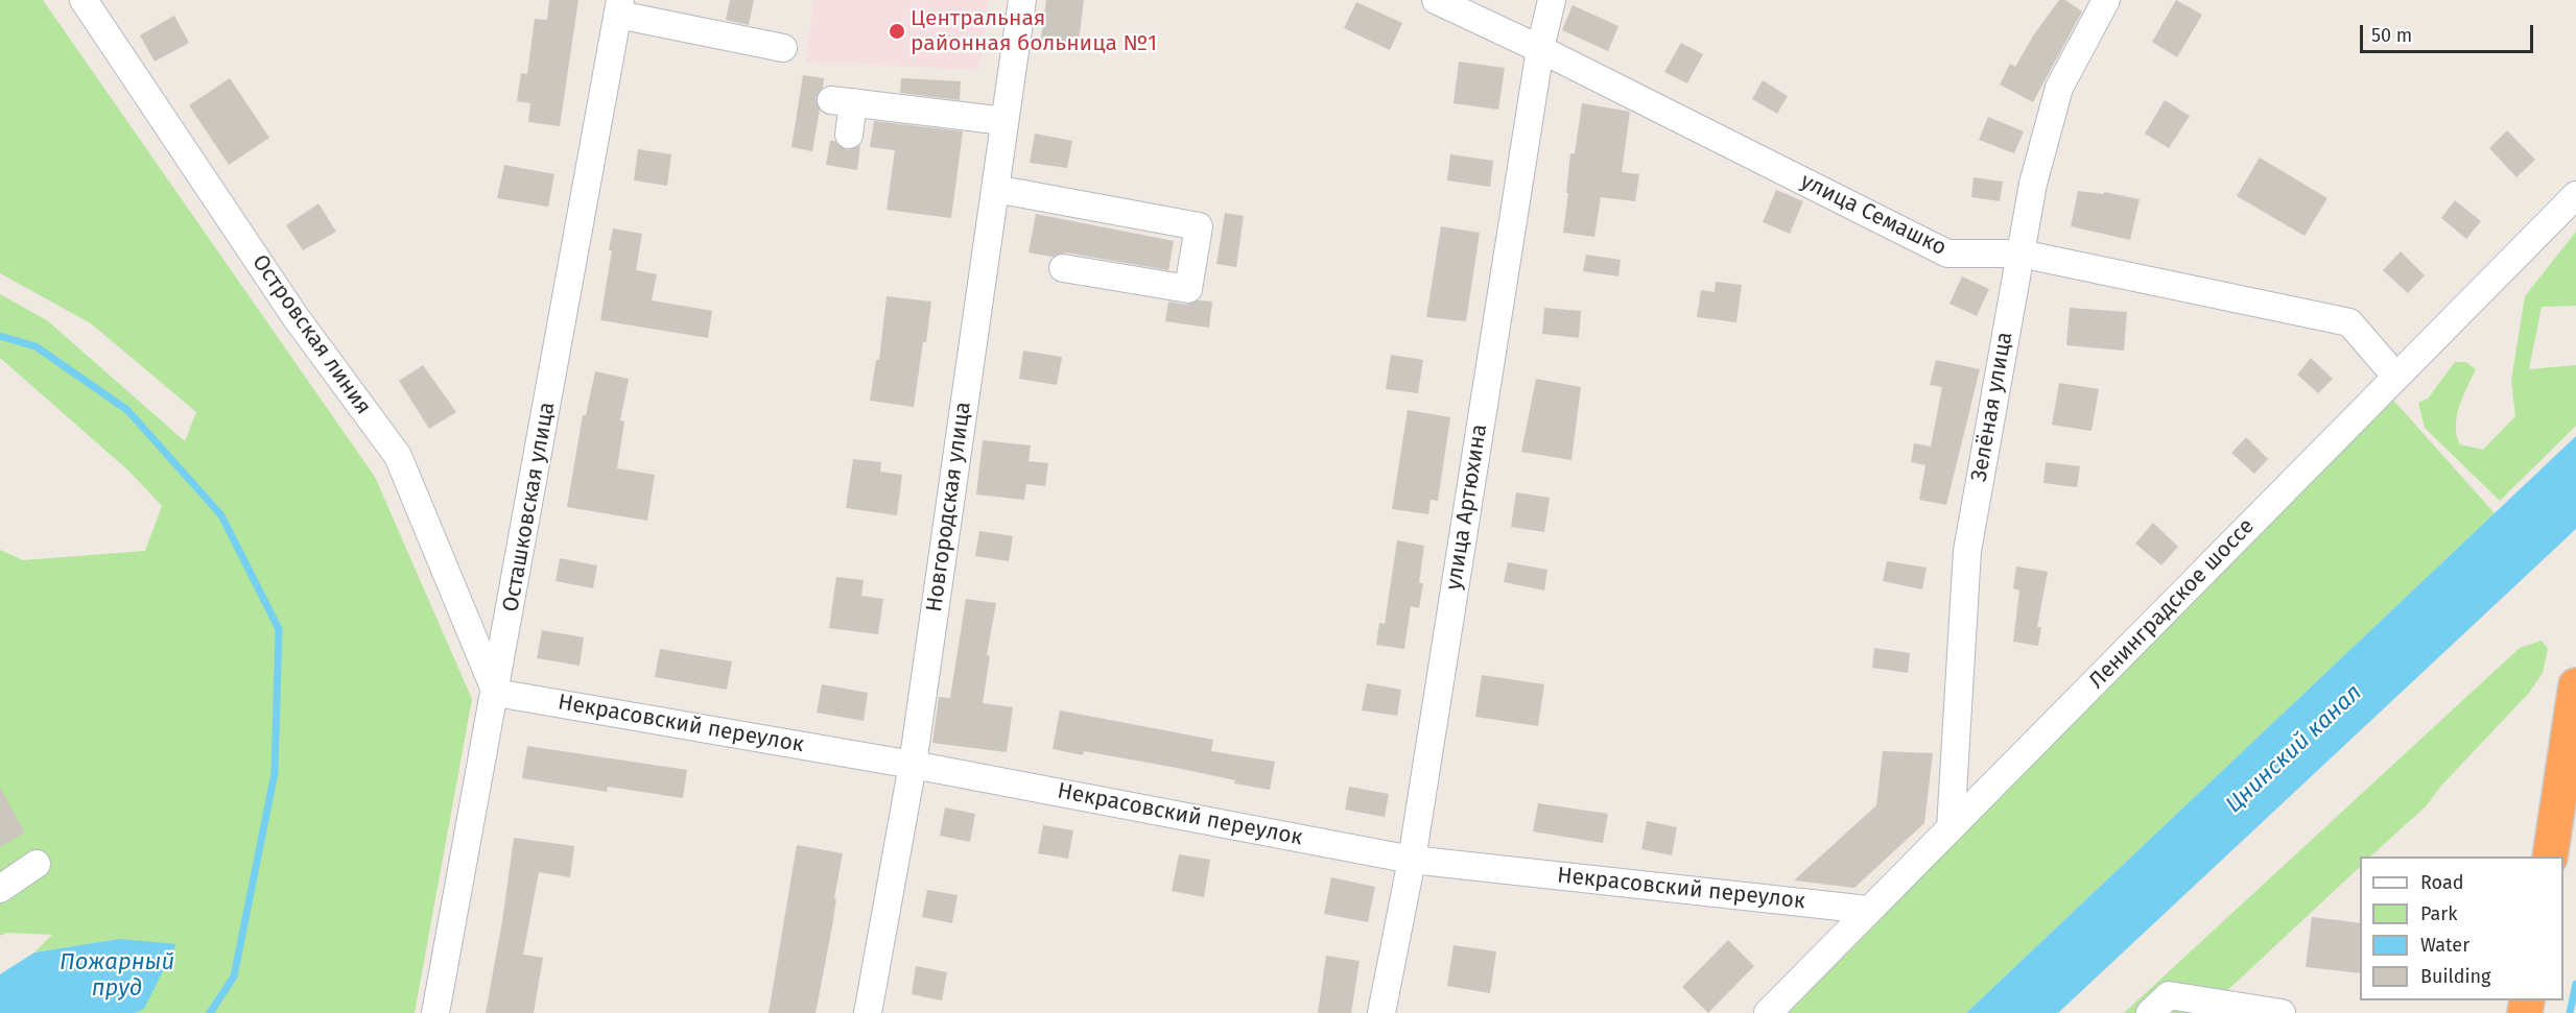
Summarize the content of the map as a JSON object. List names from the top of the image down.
{
  "streets": {
    "street": [
      "улица Семашко",
      "Островская линия",
      "Зелёная улица",
      "Осташковская улица",
      "Новгородская улица",
      "улица Артюхина",
      "Ленинградское шоссе",
      "Некрасовский переулок"
    ]
  },
  "crossings": [
    ["улица Семашко", "Зелёная улица"],
    ["улица Семашко", "улица Артюхина"],
    ["улица Семашко", "Ленинградское шоссе"],
    ["Островская линия", "Осташковская улица"],
    ["Островская линия", "Некрасовский переулок"],
    ["Зелёная улица", "Ленинградское шоссе"],
    ["Осташковская улица", "Некрасовский переулок"],
    ["Новгородская улица", "Некрасовский переулок"],
    ["улица Артюхина", "Некрасовский переулок"],
    ["Ленинградское шоссе", "Некрасовский переулок"]
  ],
  "water": ["Цнинский канал", "Пожарный пруд"],
  "places": ["Центральная районная больница №1"],
  "legend": [
    "Road",
    "Park",
    "Water",
    "Building"
  ],
  "scale_bar": "50 m"
}
